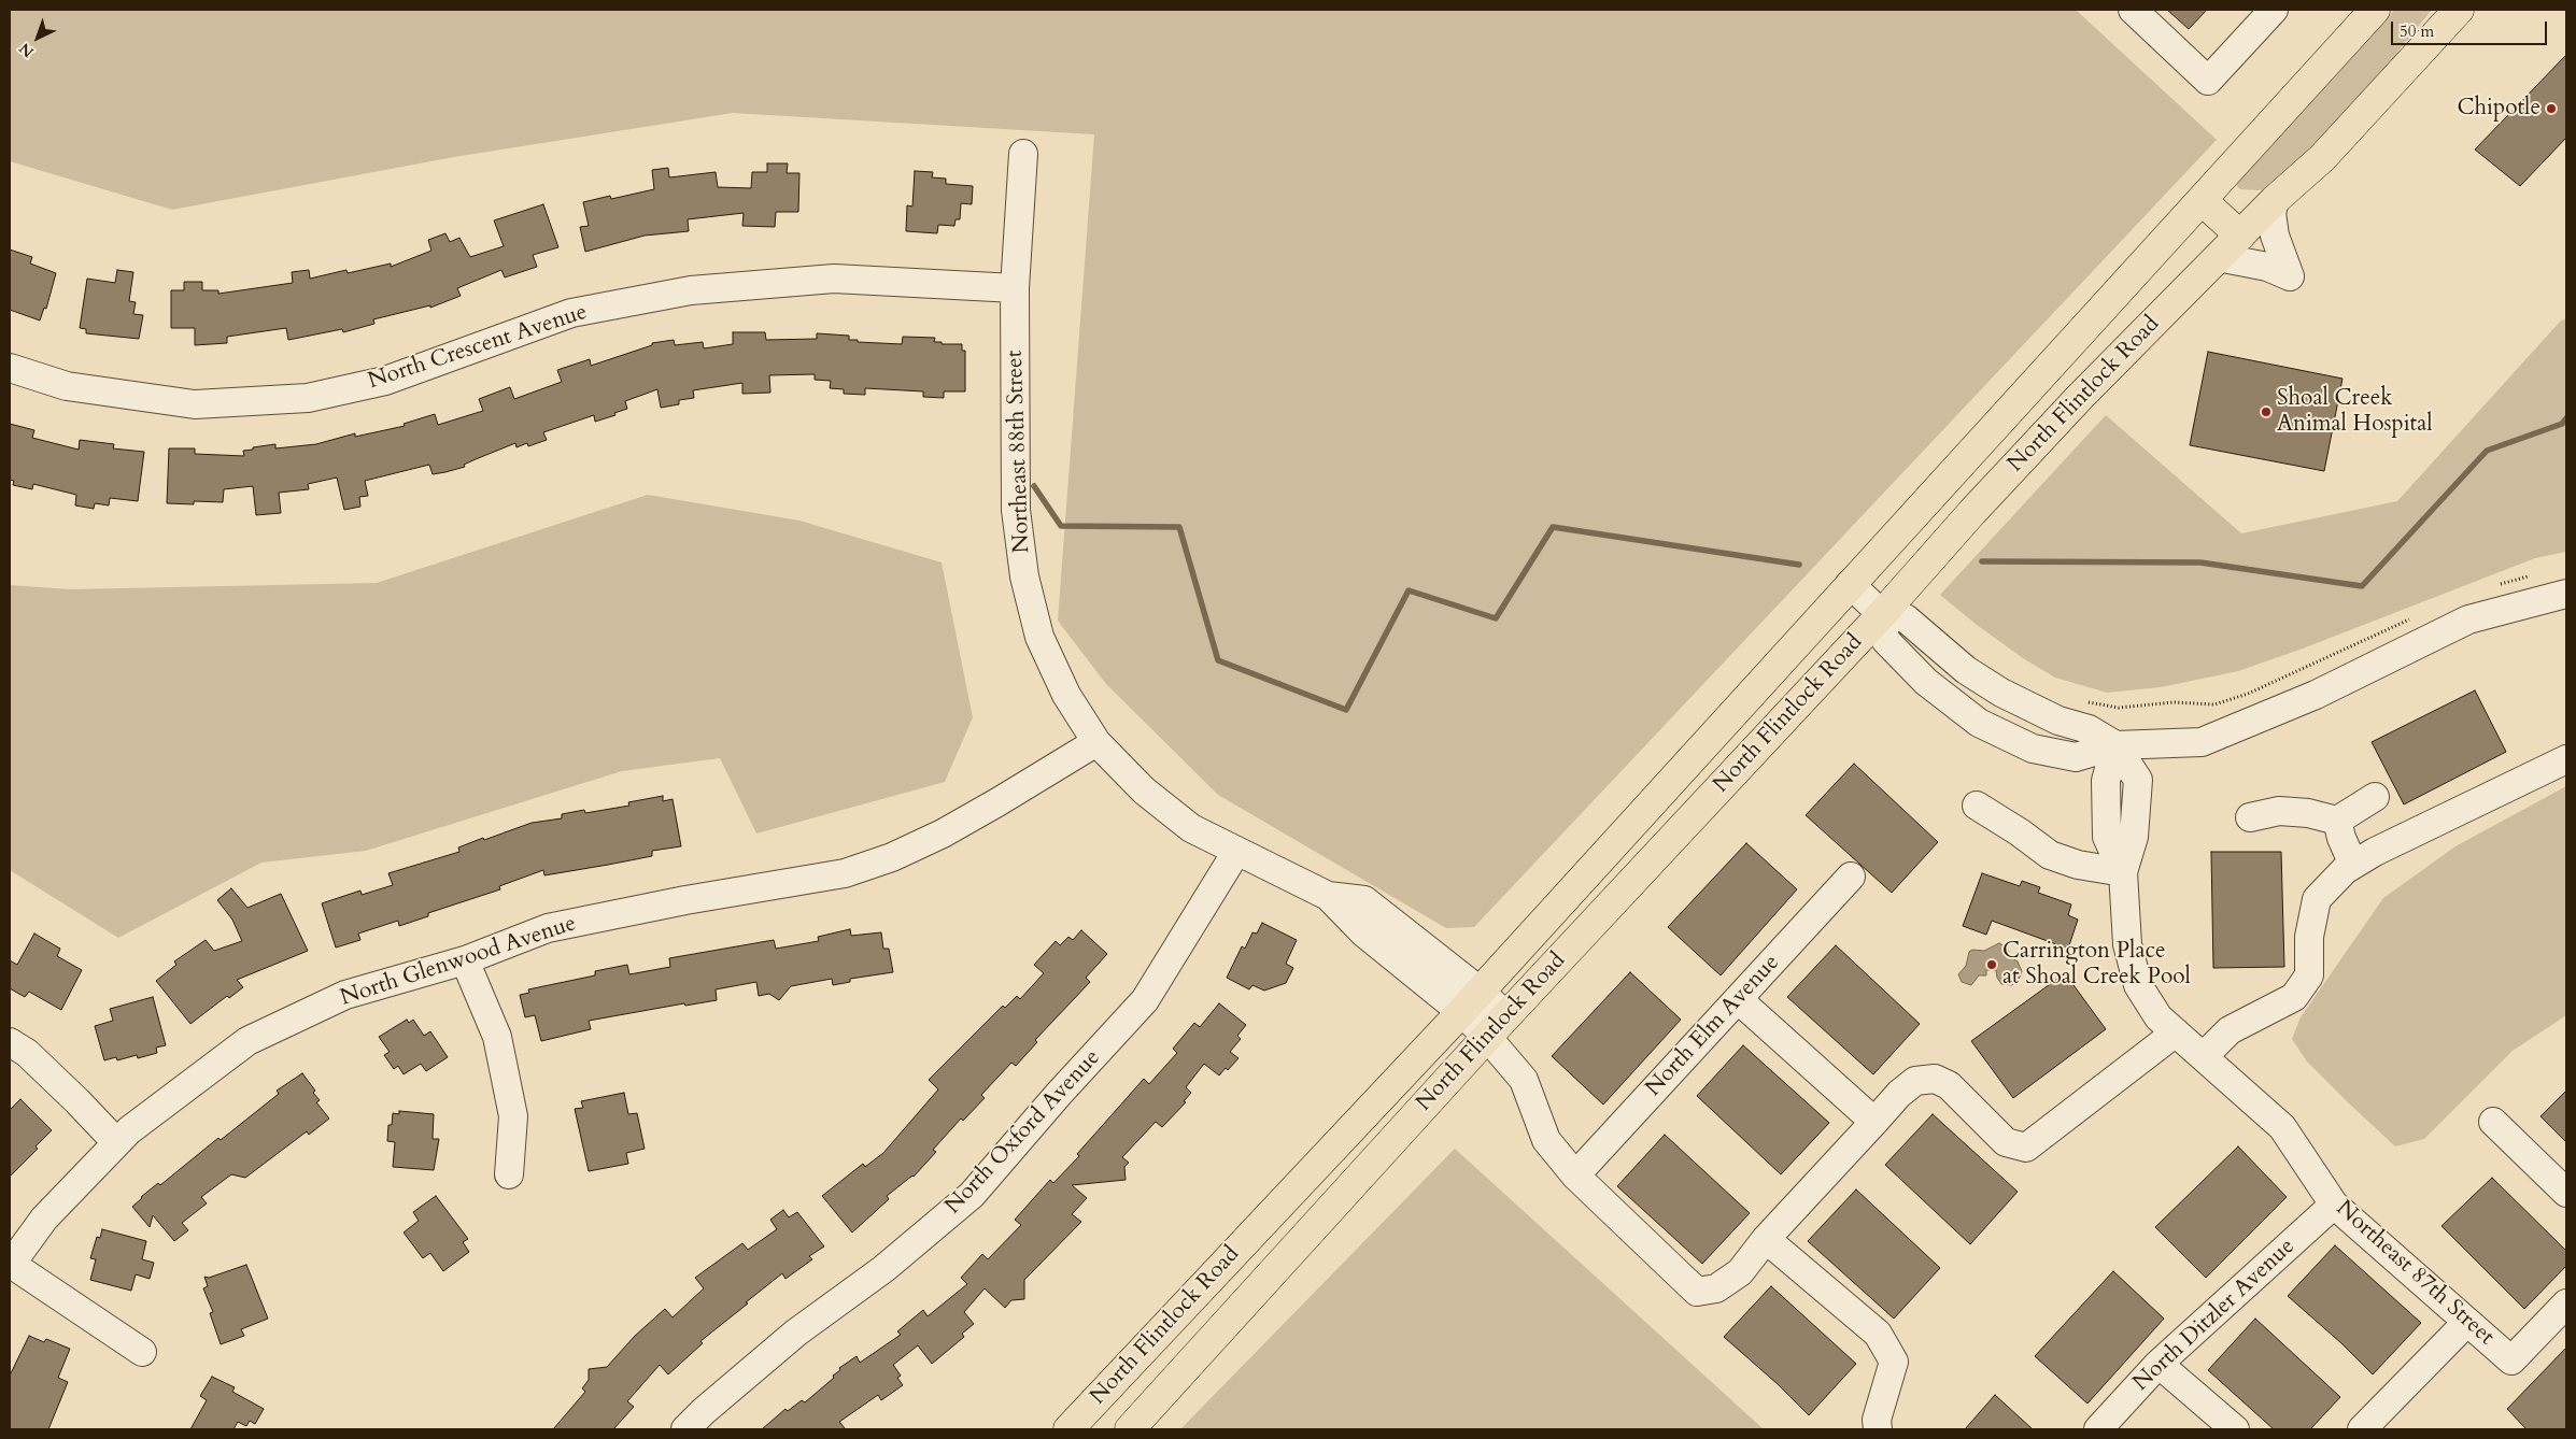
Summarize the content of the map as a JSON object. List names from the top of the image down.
{
  "streets": {
    "main road": ["North Flintlock Road"],
    "street": [
      "North Crescent Avenue",
      "Northeast 88th Street",
      "North Glenwood Avenue",
      "North Elm Avenue",
      "North Oxford Avenue",
      "Northeast 87th Street",
      "North Ditzler Avenue"
    ]
  },
  "crossings": [
    ["North Crescent Avenue", "Northeast 88th Street"],
    ["North Flintlock Road", "Northeast 88th Street"],
    ["Northeast 88th Street", "North Glenwood Avenue"],
    ["Northeast 88th Street", "North Elm Avenue"],
    ["Northeast 88th Street", "North Oxford Avenue"],
    ["Northeast 87th Street", "North Ditzler Avenue"]
  ],
  "places": ["Chipotle", "Shoal Creek Animal Hospital", "Carrington Place at Shoal Creek Pool"],
  "scale_bar": "50 m",
  "north": "bottom left"
}
